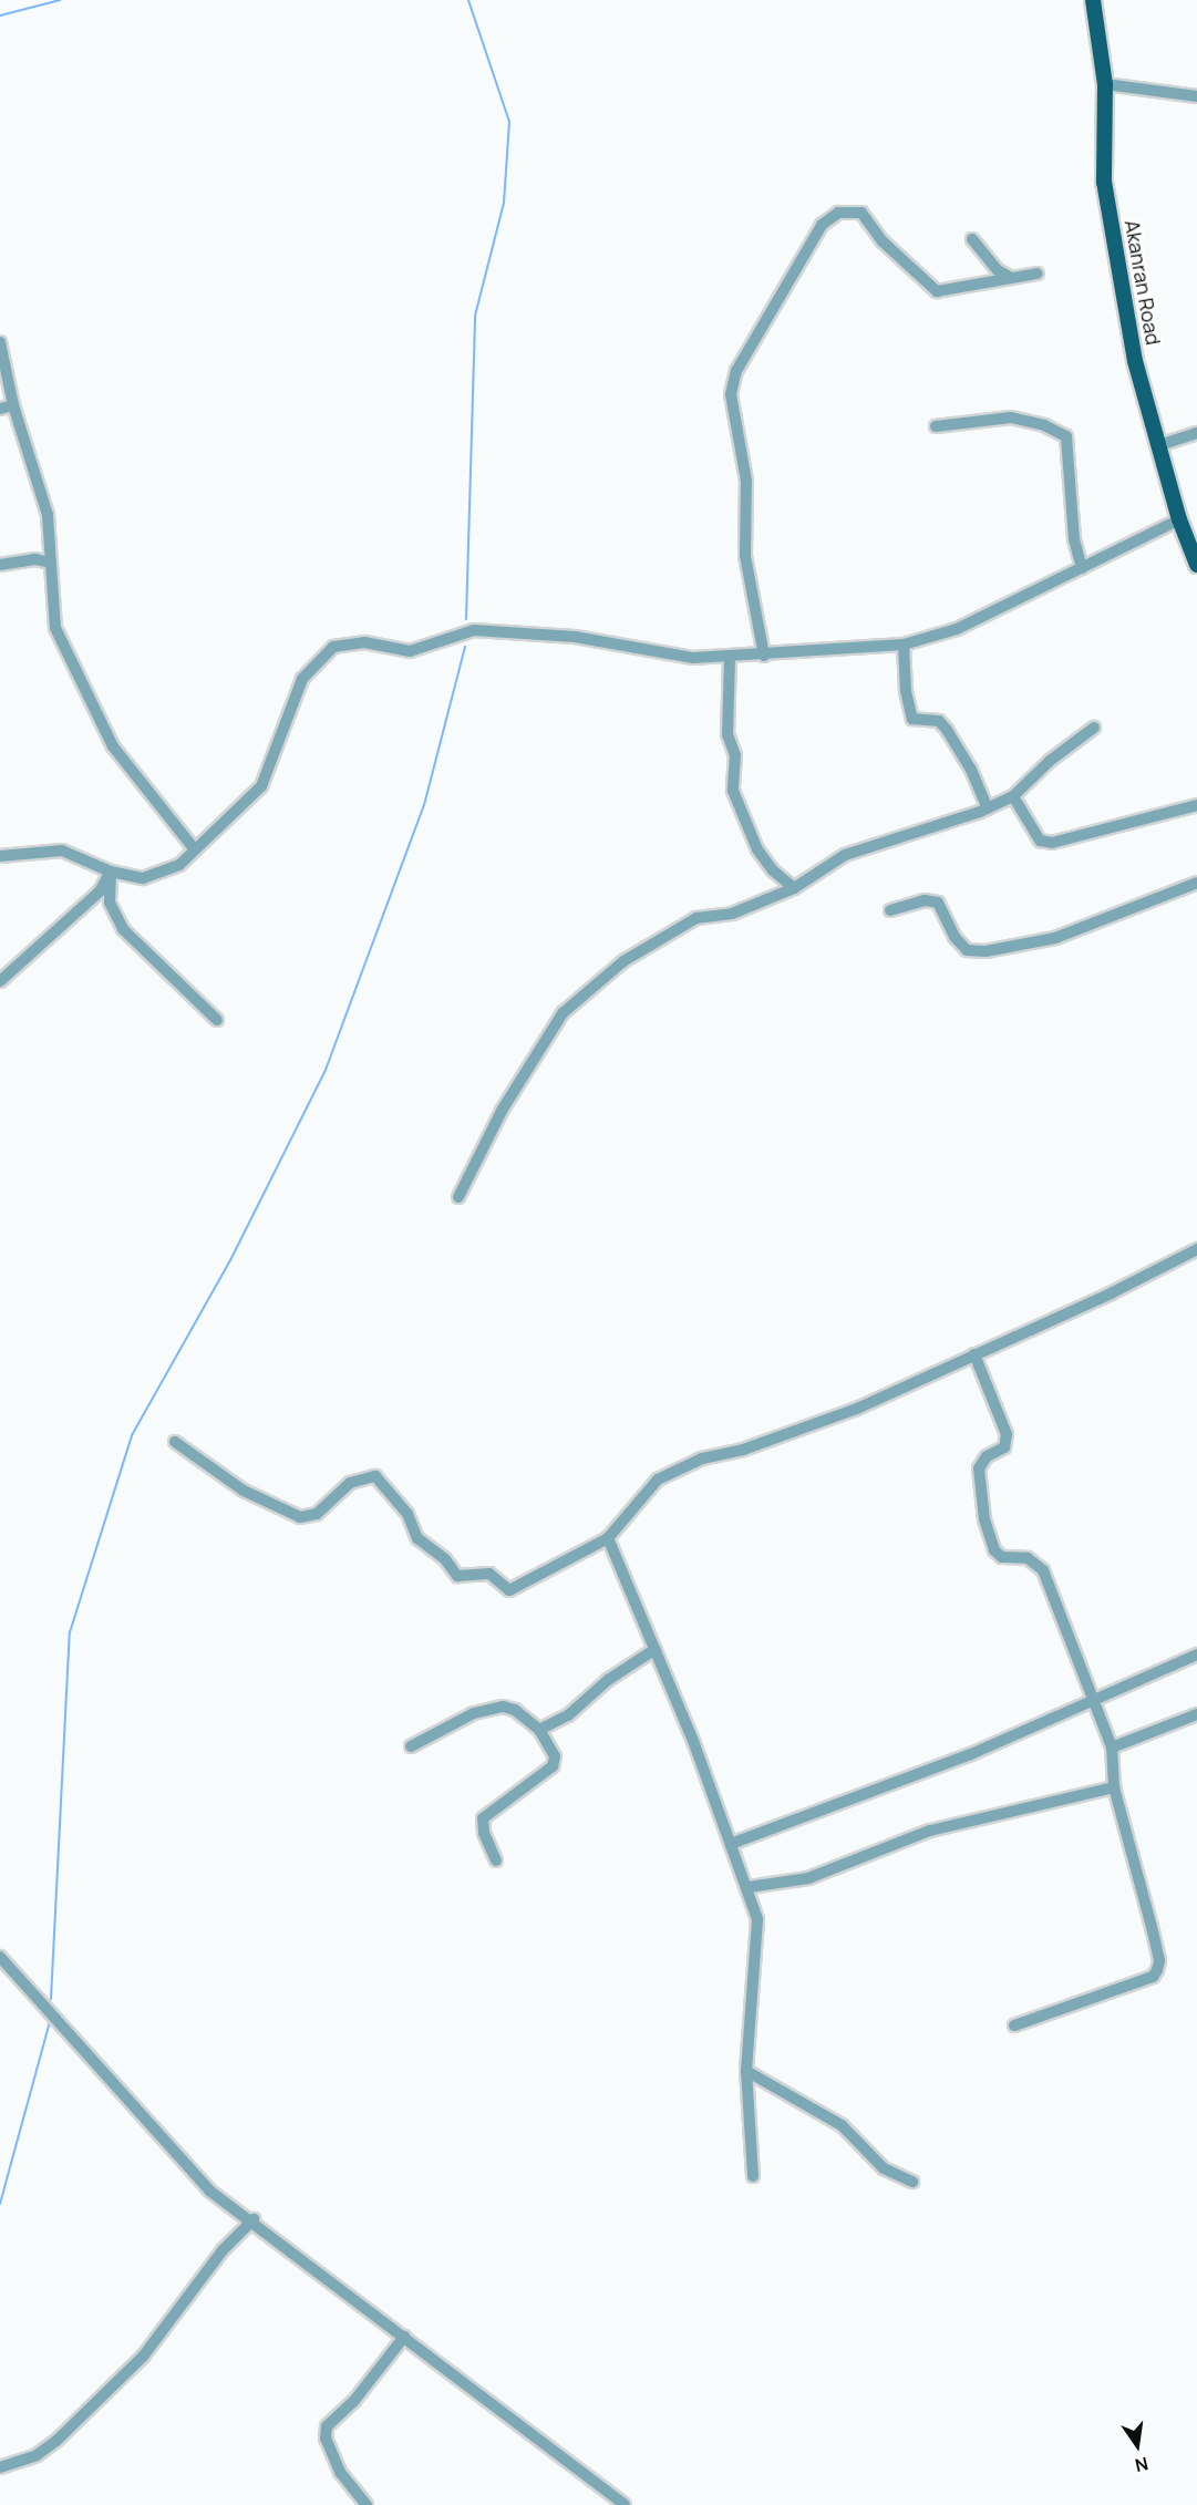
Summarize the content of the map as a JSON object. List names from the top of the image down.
{
  "streets": {
    "main road": ["Akanran Road"]
  },
  "north": "bottom"
}
